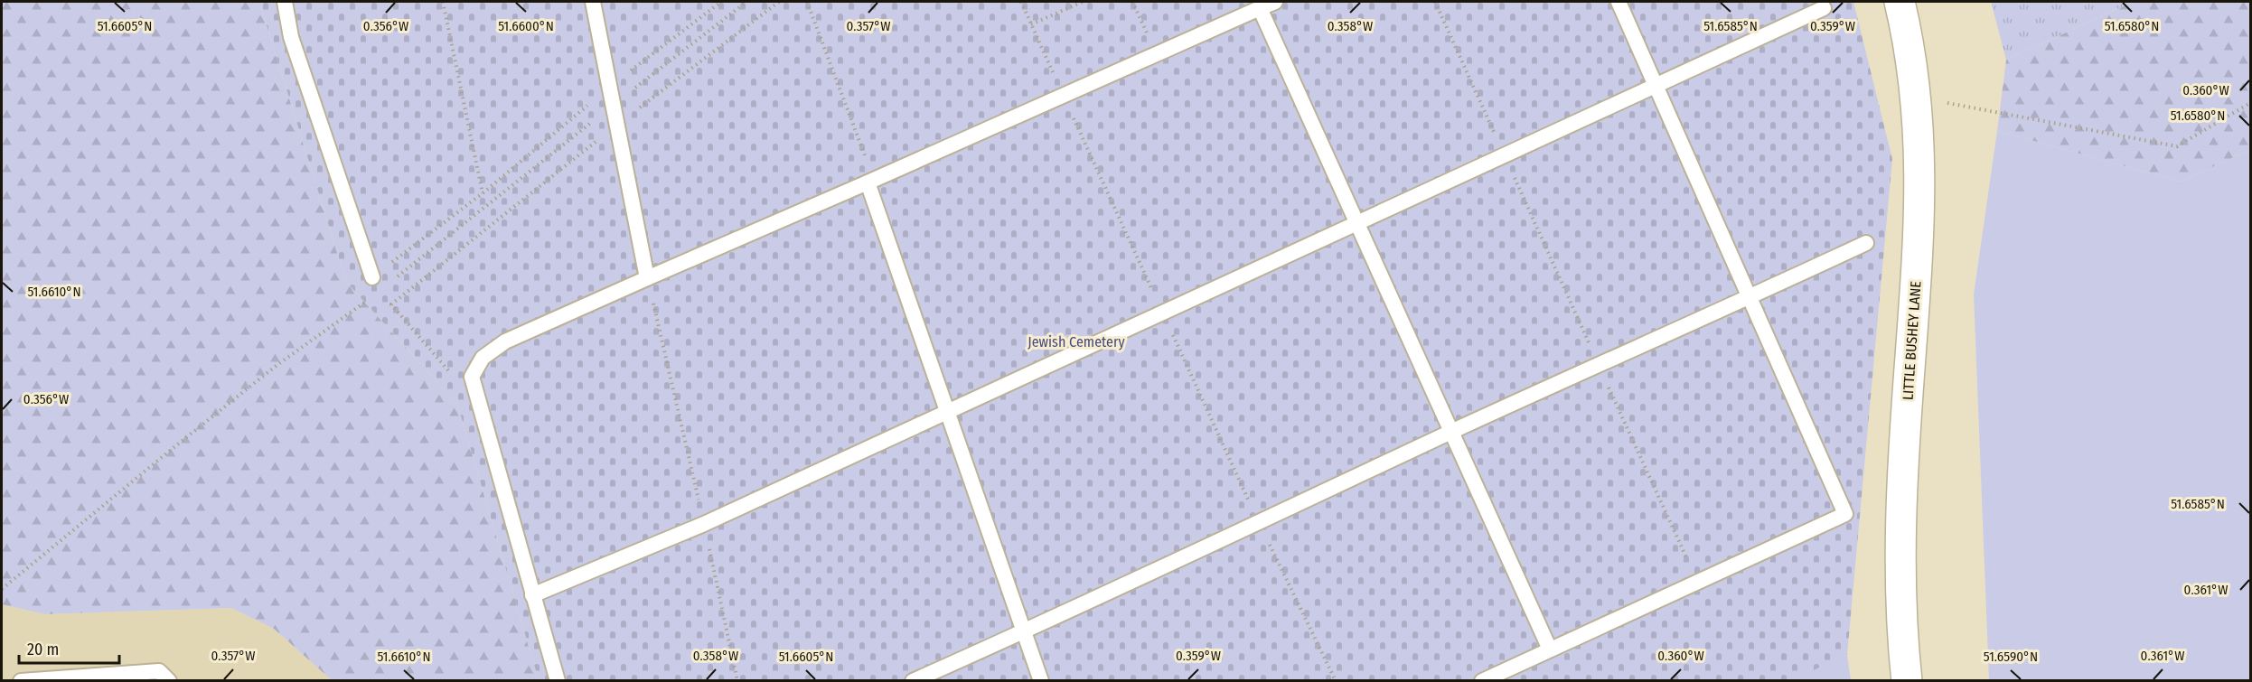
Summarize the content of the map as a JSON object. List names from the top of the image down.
{
  "streets": {
    "street": ["LITTLE BUSHEY LANE"]
  },
  "parks": ["Jewish Cemetery"],
  "scale_bar": "20 m",
  "coordinates": [
    "51.6605°N",
    "51.6585°N",
    "51.6600°N",
    "51.6580°N",
    "0.356°W",
    "0.357°W",
    "0.358°W",
    "0.359°W",
    "0.360°W",
    "51.6610°N",
    "0.361°W",
    "51.6590°N"
  ]
}
